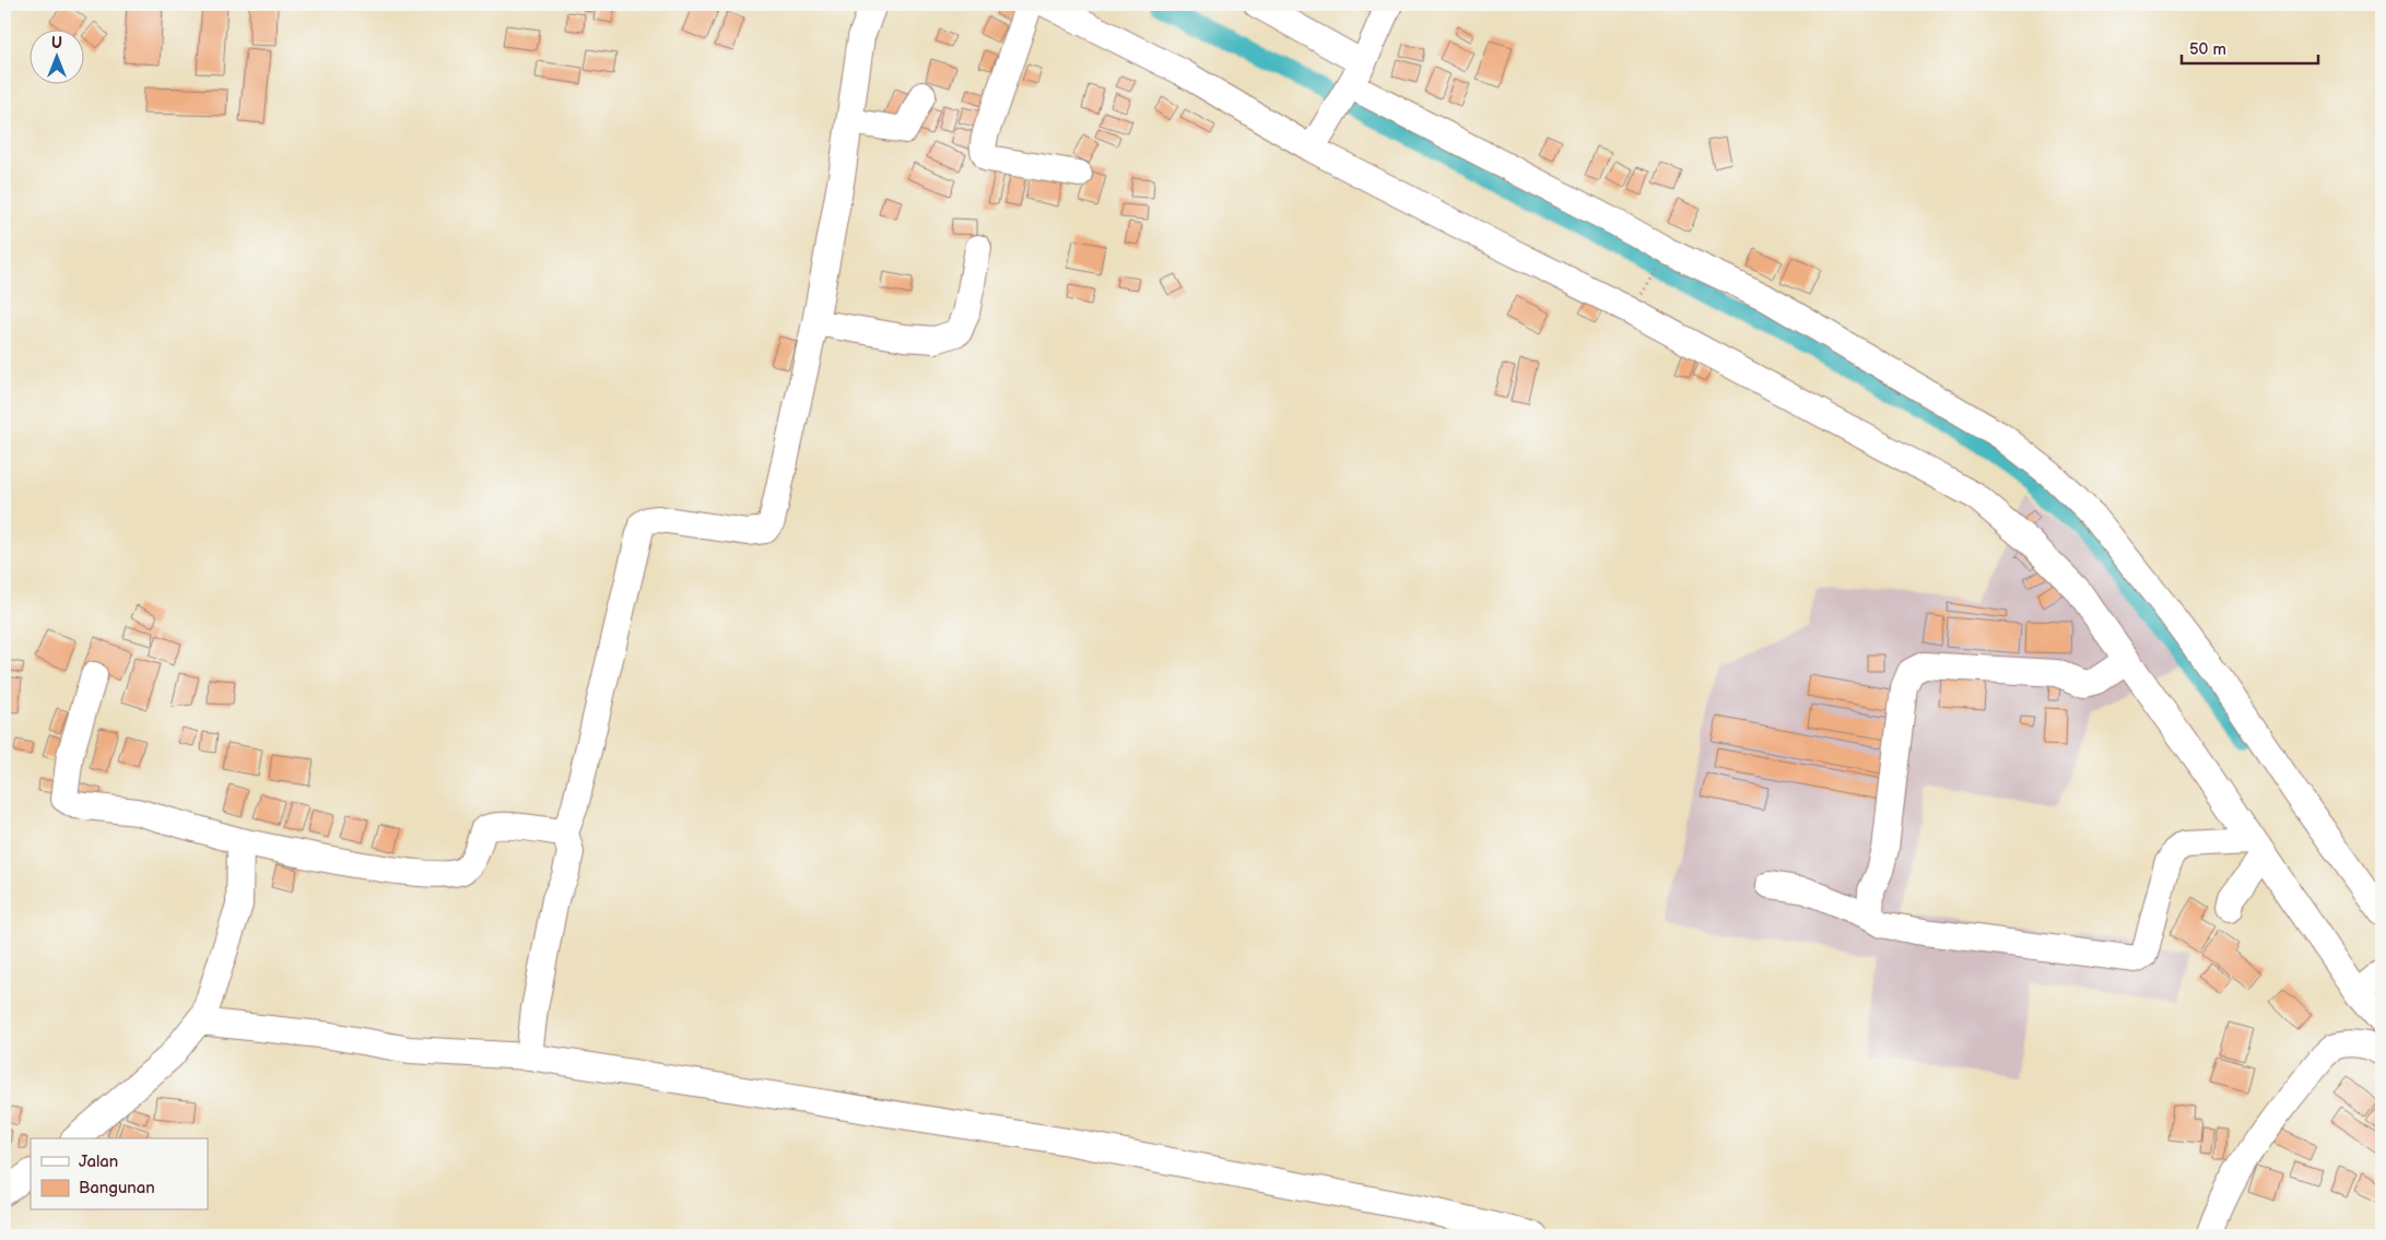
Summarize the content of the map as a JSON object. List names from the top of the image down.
{
  "legend": ["Jalan", "Bangunan"],
  "scale_bar": "50 m",
  "north": "top"
}
